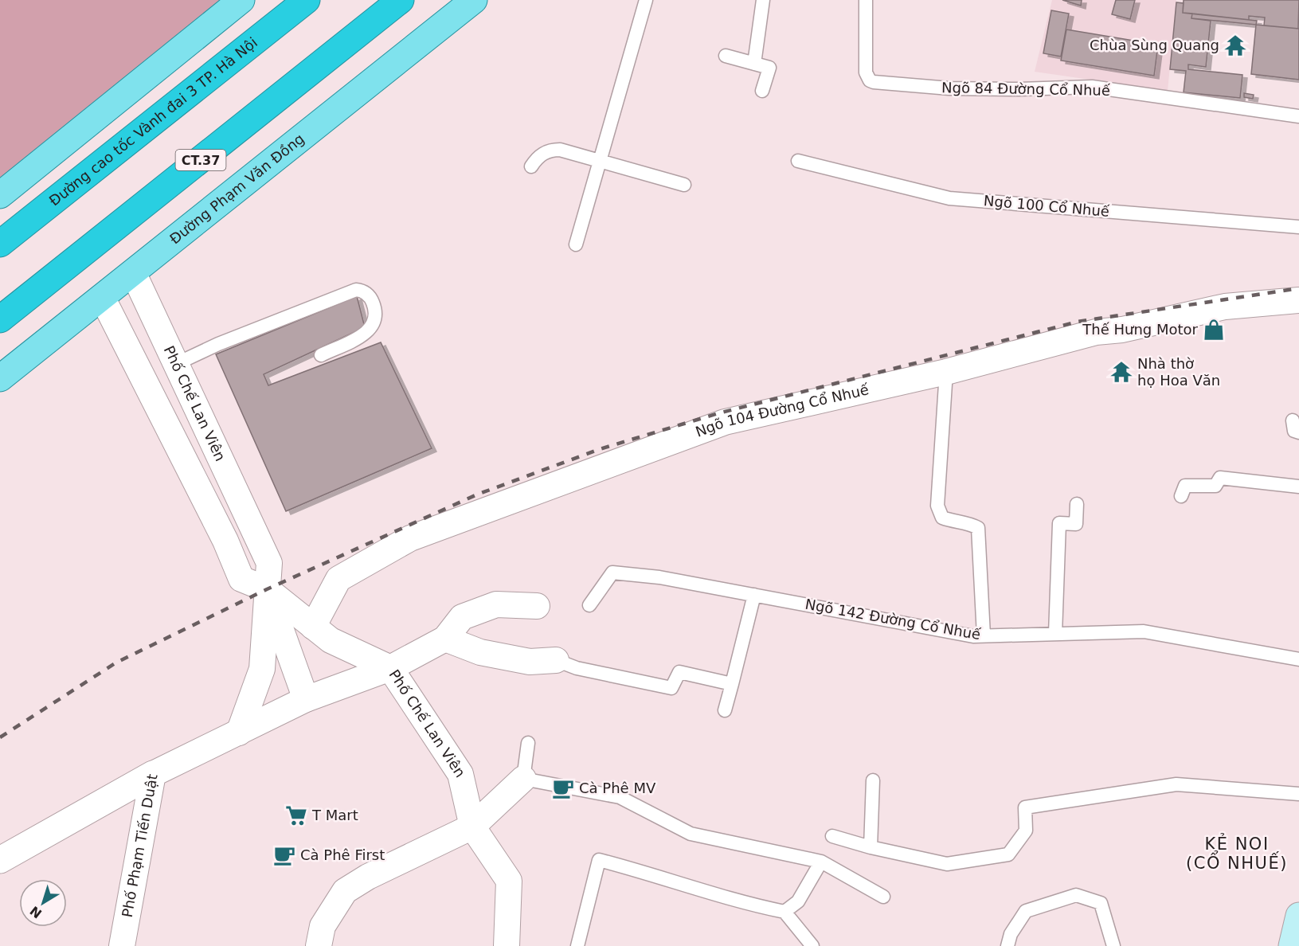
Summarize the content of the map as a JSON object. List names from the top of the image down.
{
  "streets": {
    "highway": ["Đường cao tốc Vành đai 3 TP. Hà Nội", "CT.37"],
    "main road": ["Đường Phạm Văn Đồng"],
    "street": ["Phố Chế Lan Viên", "Ngõ 104 Đường Cổ Nhuế", "Phố Phạm Tiến Duật"],
    "lane": ["Ngõ 84 Đường Cổ Nhuế", "Ngõ 100 Cổ Nhuế", "Ngõ 142 Đường Cổ Nhuế"]
  },
  "crossings": [
    ["Đường Phạm Văn Đồng", "Phố Chế Lan Viên"],
    ["Phố Chế Lan Viên", "Phố Phạm Tiến Duật"]
  ],
  "districts": ["KẺ NOI (CỔ NHUẾ)"],
  "places": {
    "temple": ["Chùa Sùng Quang", "Nhà thờ họ Hoa Văn"],
    "shop": ["Thế Hưng Motor"],
    "cafe": ["Cà Phê MV", "Cà Phê First"],
    "supermarket": ["T Mart"]
  },
  "north": "bottom left"
}
